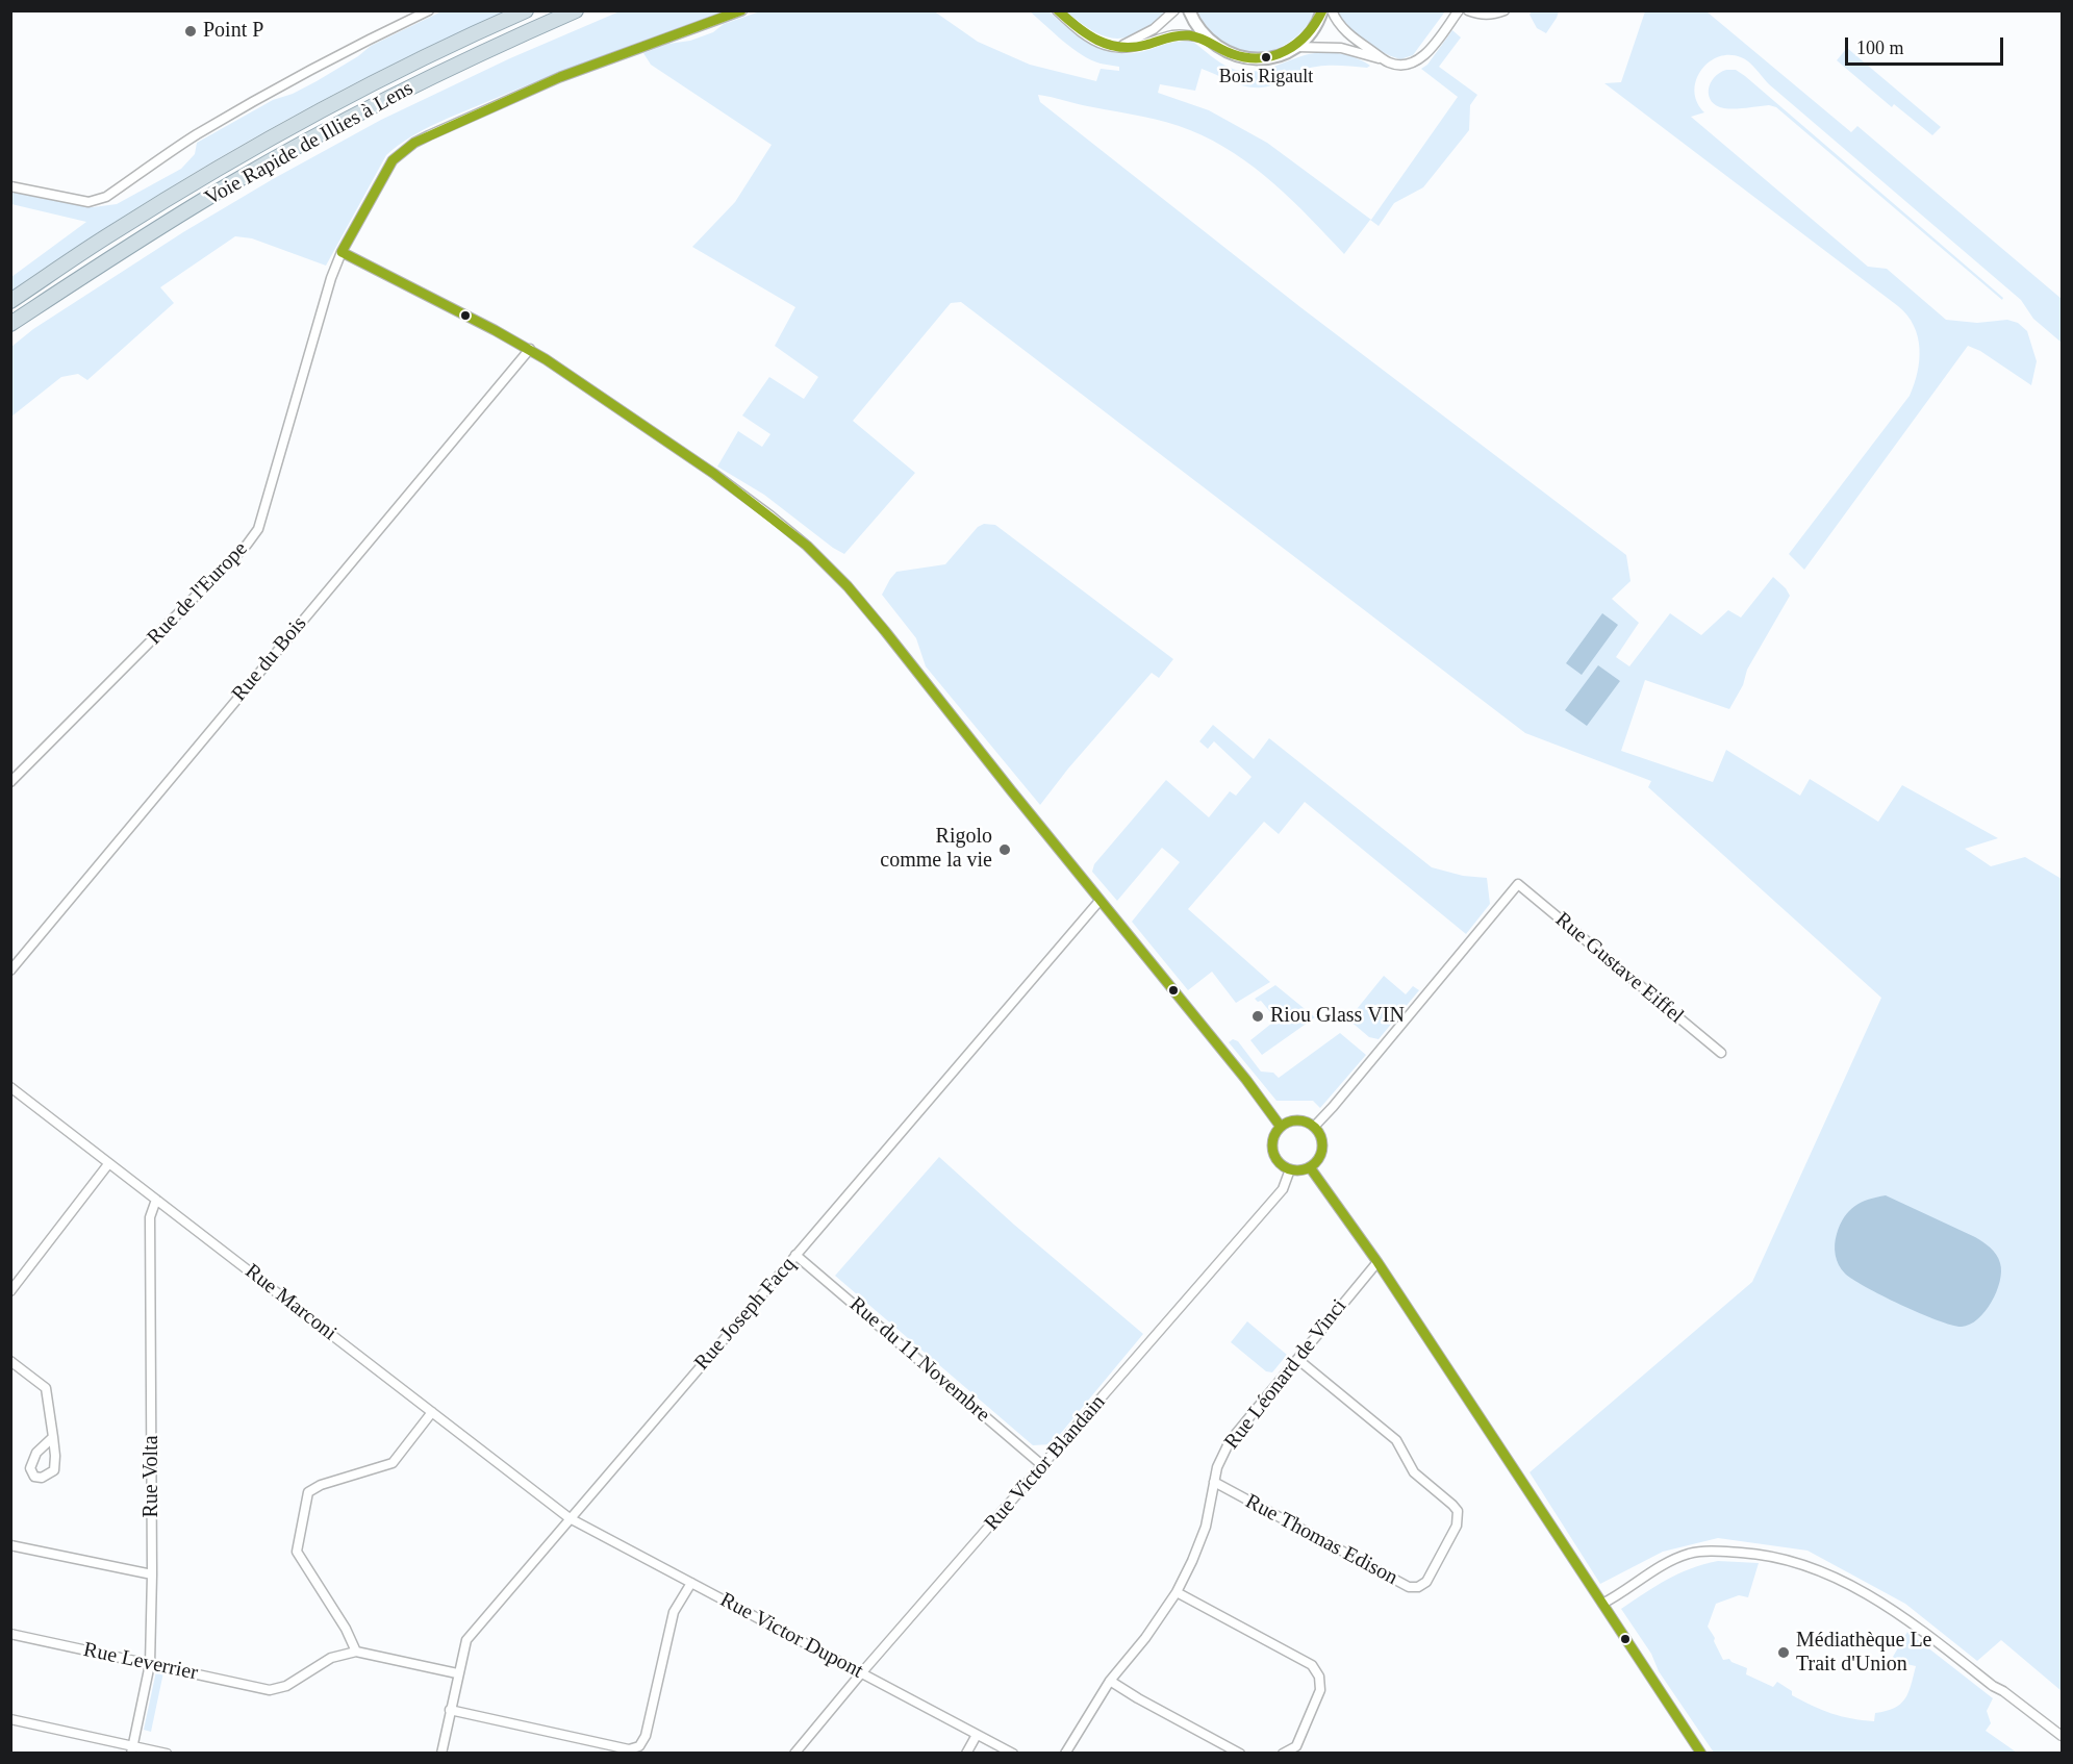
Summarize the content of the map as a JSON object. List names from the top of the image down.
{
  "streets": {
    "highway": ["Voie Rapide de Illies à Lens"],
    "street": [
      "Rue de l'Europe",
      "Rue du Bois",
      "Rue Gustave Eiffel",
      "Rue Marconi",
      "Rue Joseph Facq",
      "Rue du 11 Novembre",
      "Rue Léonard de Vinci",
      "Rue Victor Blandain",
      "Rue Volta",
      "Rue Thomas Edison",
      "Rue Victor Dupont",
      "Rue Leverrier"
    ]
  },
  "crossings": [
    ["Rue Gustave Eiffel", "Rue Victor Blandain"],
    ["Rue Marconi", "Rue Joseph Facq"],
    ["Rue Marconi", "Rue Volta"],
    ["Rue Marconi", "Rue Victor Dupont"],
    ["Rue Joseph Facq", "Rue du 11 Novembre"],
    ["Rue Joseph Facq", "Rue Victor Dupont"],
    ["Rue du 11 Novembre", "Rue Victor Blandain"],
    ["Rue Léonard de Vinci", "Rue Thomas Edison"],
    ["Rue Victor Blandain", "Rue Victor Dupont"],
    ["Rue Volta", "Rue Leverrier"]
  ],
  "places": [
    "Point P",
    "Bois Rigault",
    "Rigolo comme la vie",
    "Riou Glass VIN",
    "Médiathèque Le Trait d'Union"
  ],
  "scale_bar": "100 m"
}
